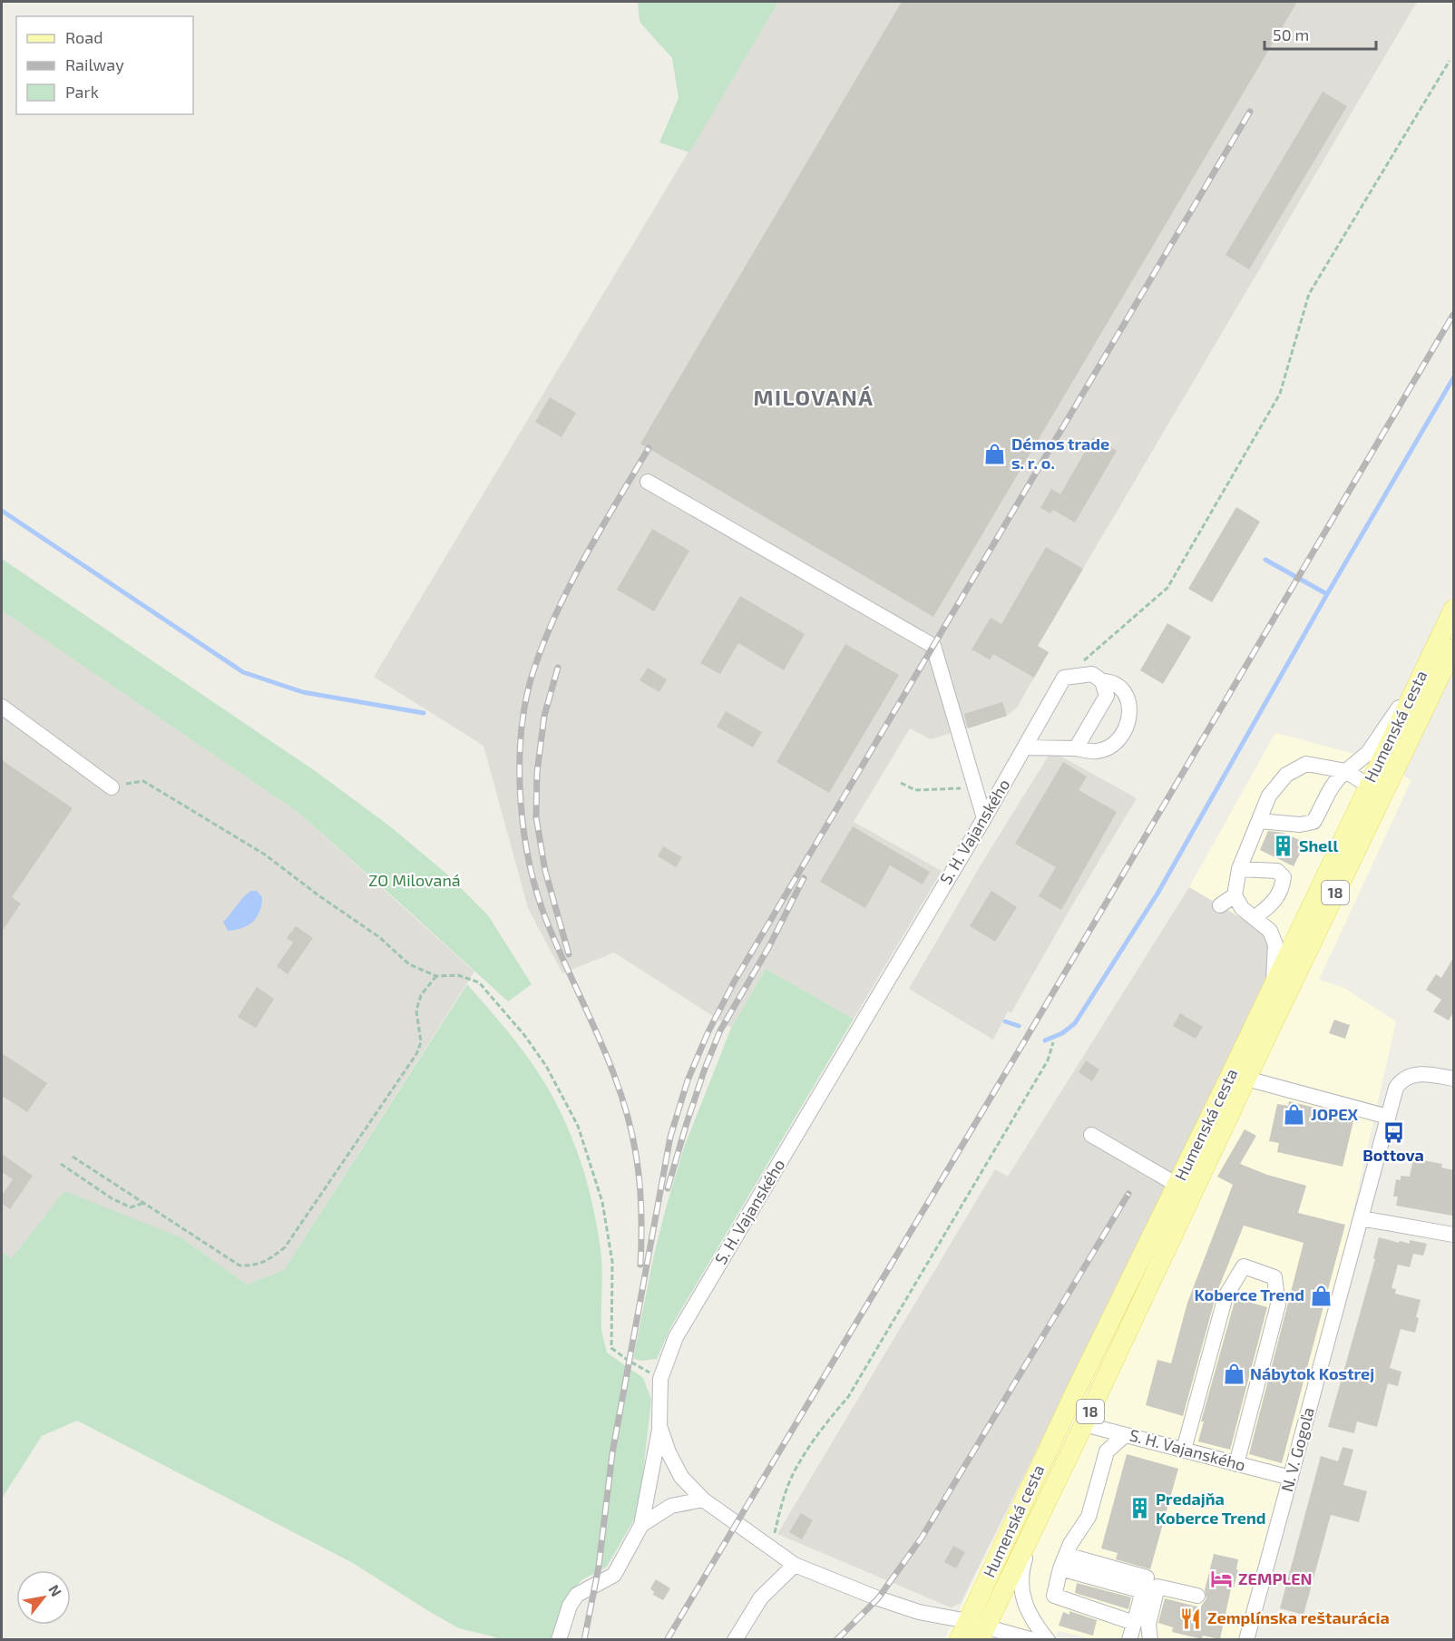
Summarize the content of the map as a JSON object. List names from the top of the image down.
{
  "streets": {
    "main road": ["Humenská cesta", "18"],
    "street": ["S. H. Vajanského", "N. V. Gogoľa"]
  },
  "crossings": [
    ["Humenská cesta", "S. H. Vajanského"],
    ["S. H. Vajanského", "N. V. Gogoľa"]
  ],
  "districts": ["MILOVANÁ"],
  "parks": ["ZO Milovaná"],
  "places": {
    "shop": [
      "Démos trade s. r. o.",
      "JOPEX",
      "Koberce Trend",
      "Nábytok Kostrej"
    ],
    "building": ["Shell", "Predajňa Koberce Trend"],
    "bus stop": ["Bottova"],
    "hotel": ["ZEMPLEN"],
    "restaurant": ["Zemplínska reštaurácia"]
  },
  "legend": ["Road", "Railway", "Park"],
  "scale_bar": "50 m",
  "north": "top right"
}
